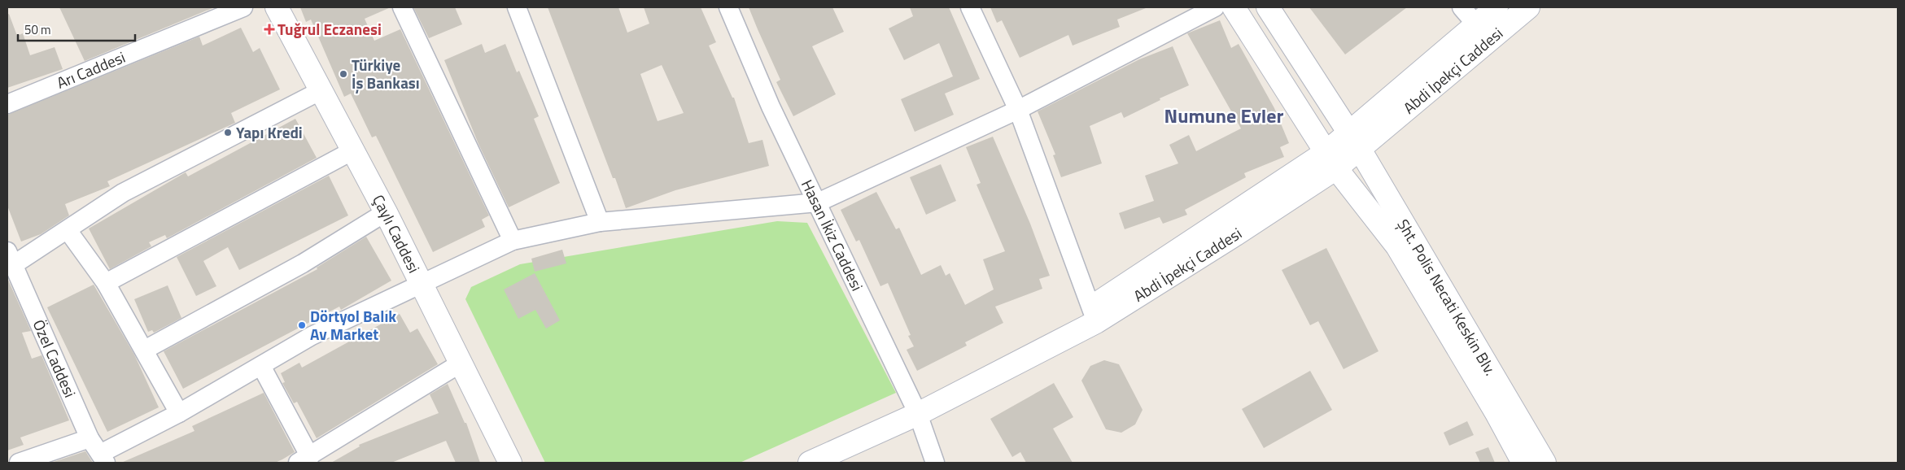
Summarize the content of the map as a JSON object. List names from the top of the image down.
{
  "streets": {
    "street": [
      "Arı Caddesi",
      "Abdi İpekçi Caddesi",
      "Çaylı Caddesi",
      "Hasan İkiz Caddesi",
      "Şht. Polis Necati Keskin Blv.",
      "Özel Caddesi"
    ]
  },
  "crossings": [
    ["Abdi İpekçi Caddesi", "Şht. Polis Necati Keskin Blv."]
  ],
  "districts": ["Numune Evler"],
  "places": {
    "health": ["Tuğrul Eczanesi"],
    "other": ["Türkiye İş Bankası", "Yapı Kredi", "Dörtyol Balık Av Market"]
  },
  "scale_bar": "50 m"
}
